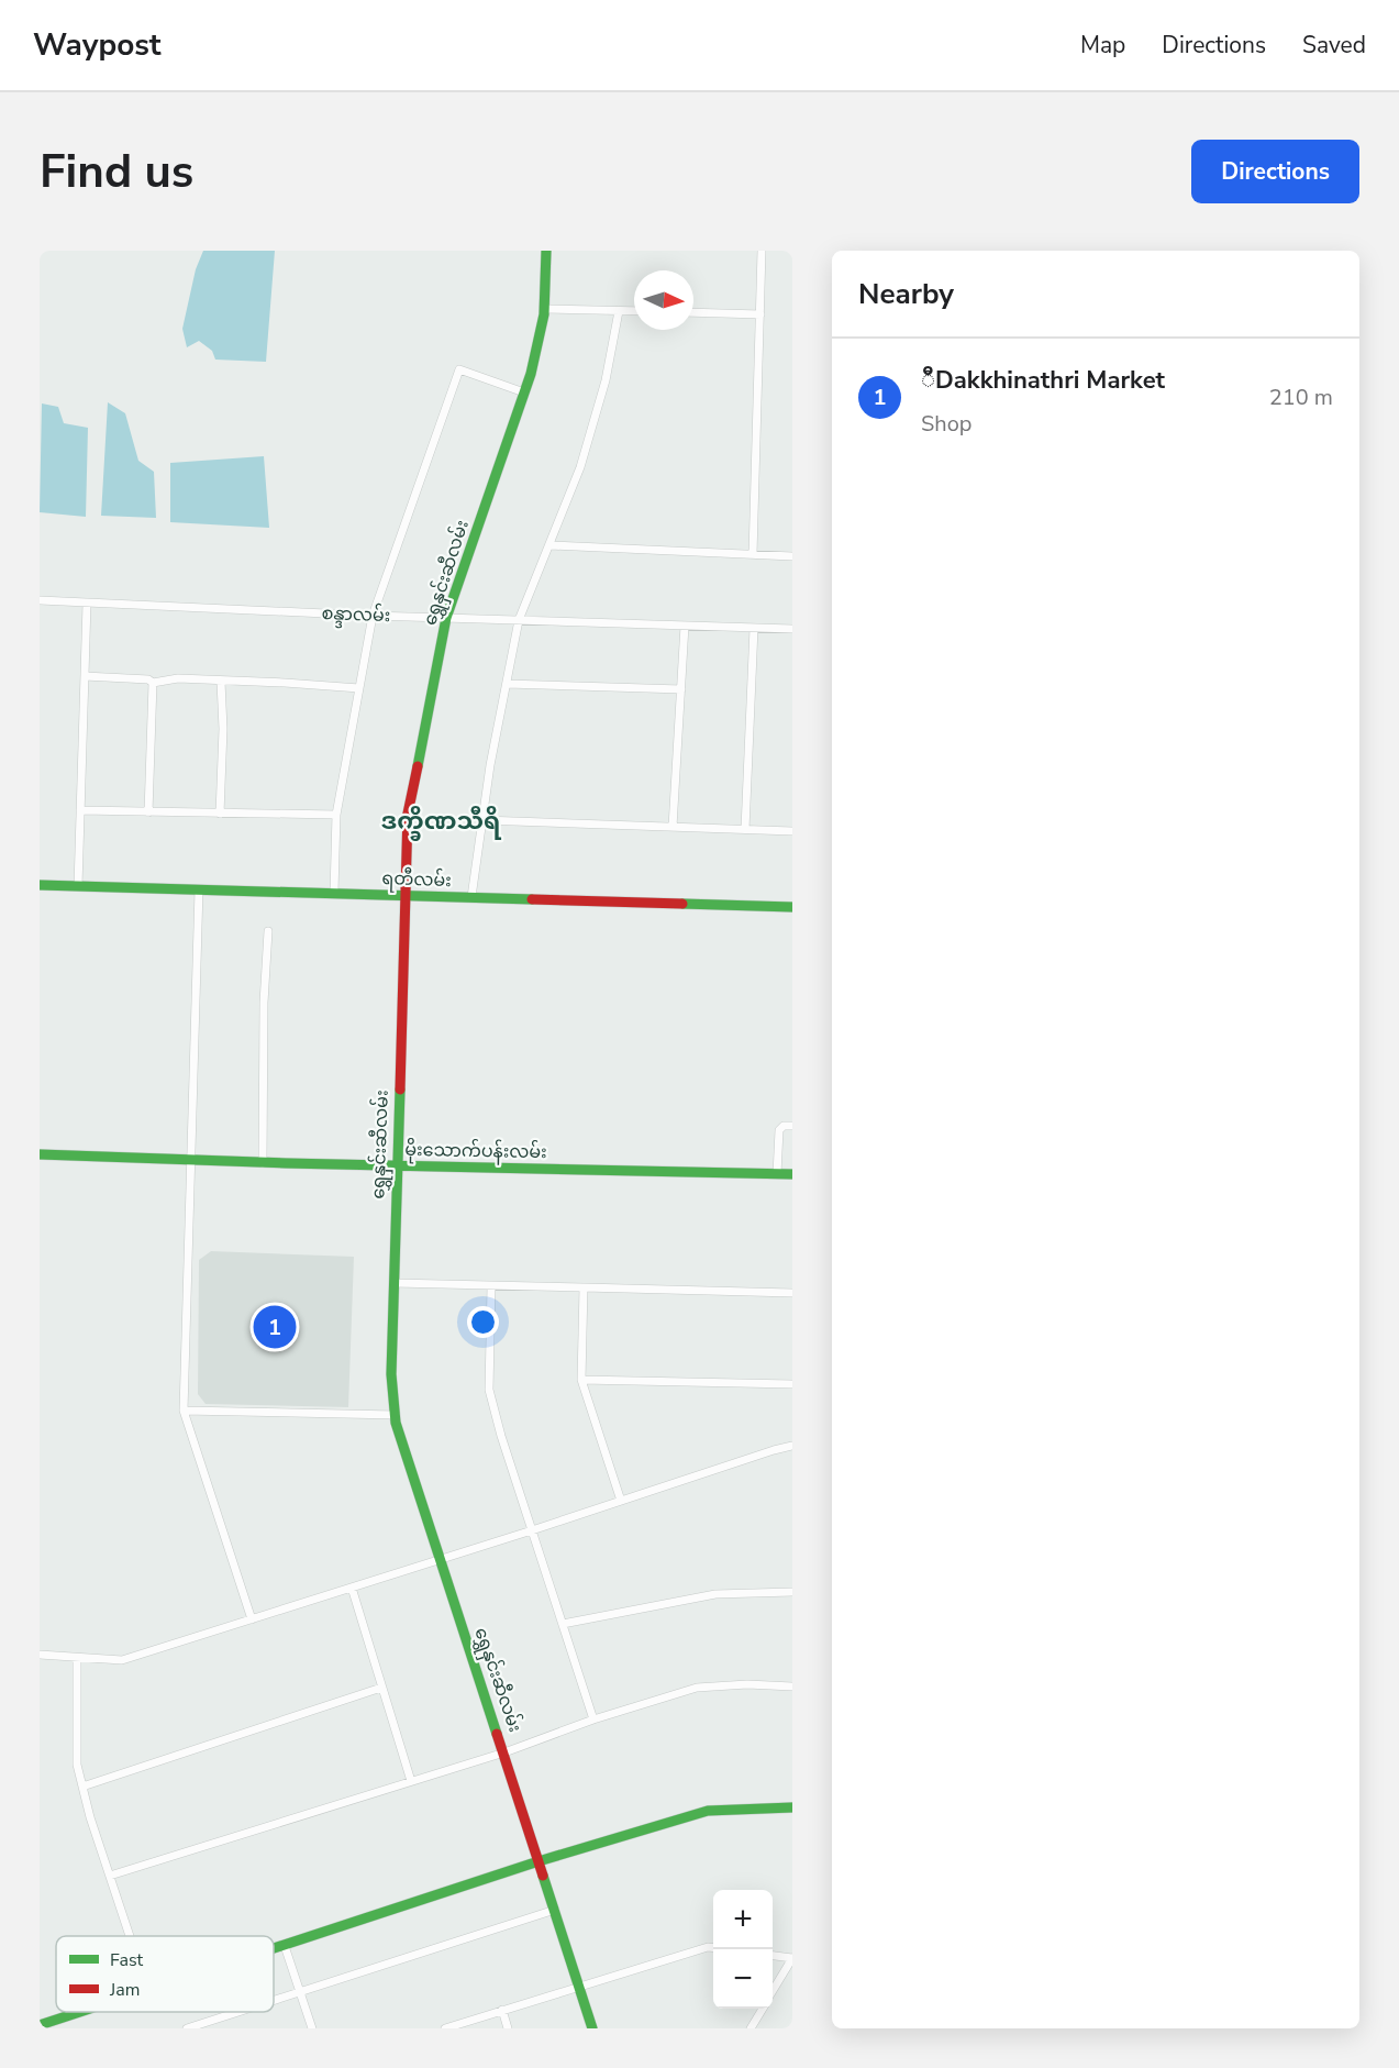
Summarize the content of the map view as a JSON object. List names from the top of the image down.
{
  "streets": {
    "street": [
      "ရွှေနှင်းဆီလမ်း",
      "စန္ဒာလမ်း",
      "ရတီလမ်း",
      "မိုးသောက်ပန်းလမ်း"
    ]
  },
  "crossings": [
    ["ရွှေနှင်းဆီလမ်း", "စန္ဒာလမ်း"],
    ["ရွှေနှင်းဆီလမ်း", "ရတီလမ်း"],
    ["ရွှေနှင်းဆီလမ်း", "မိုးသောက်ပန်းလမ်း"]
  ],
  "districts": ["ဒက္ခိဏသီရိ"],
  "legend": ["Fast", "Jam"],
  "north": "right",
  "page": {
    "header": "Waypost",
    "nav": ["Map", "Directions", "Saved"],
    "buttons": "Directions",
    "title": "Find us",
    "heading": "Nearby",
    "list": [
      {
        "mark": "1",
        "name": "ီDakkhinathri Market",
        "note": "Shop",
        "value": "210 m"
      }
    ],
    "pins": "1",
    "map_buttons": ["+", "−"]
  }
}
